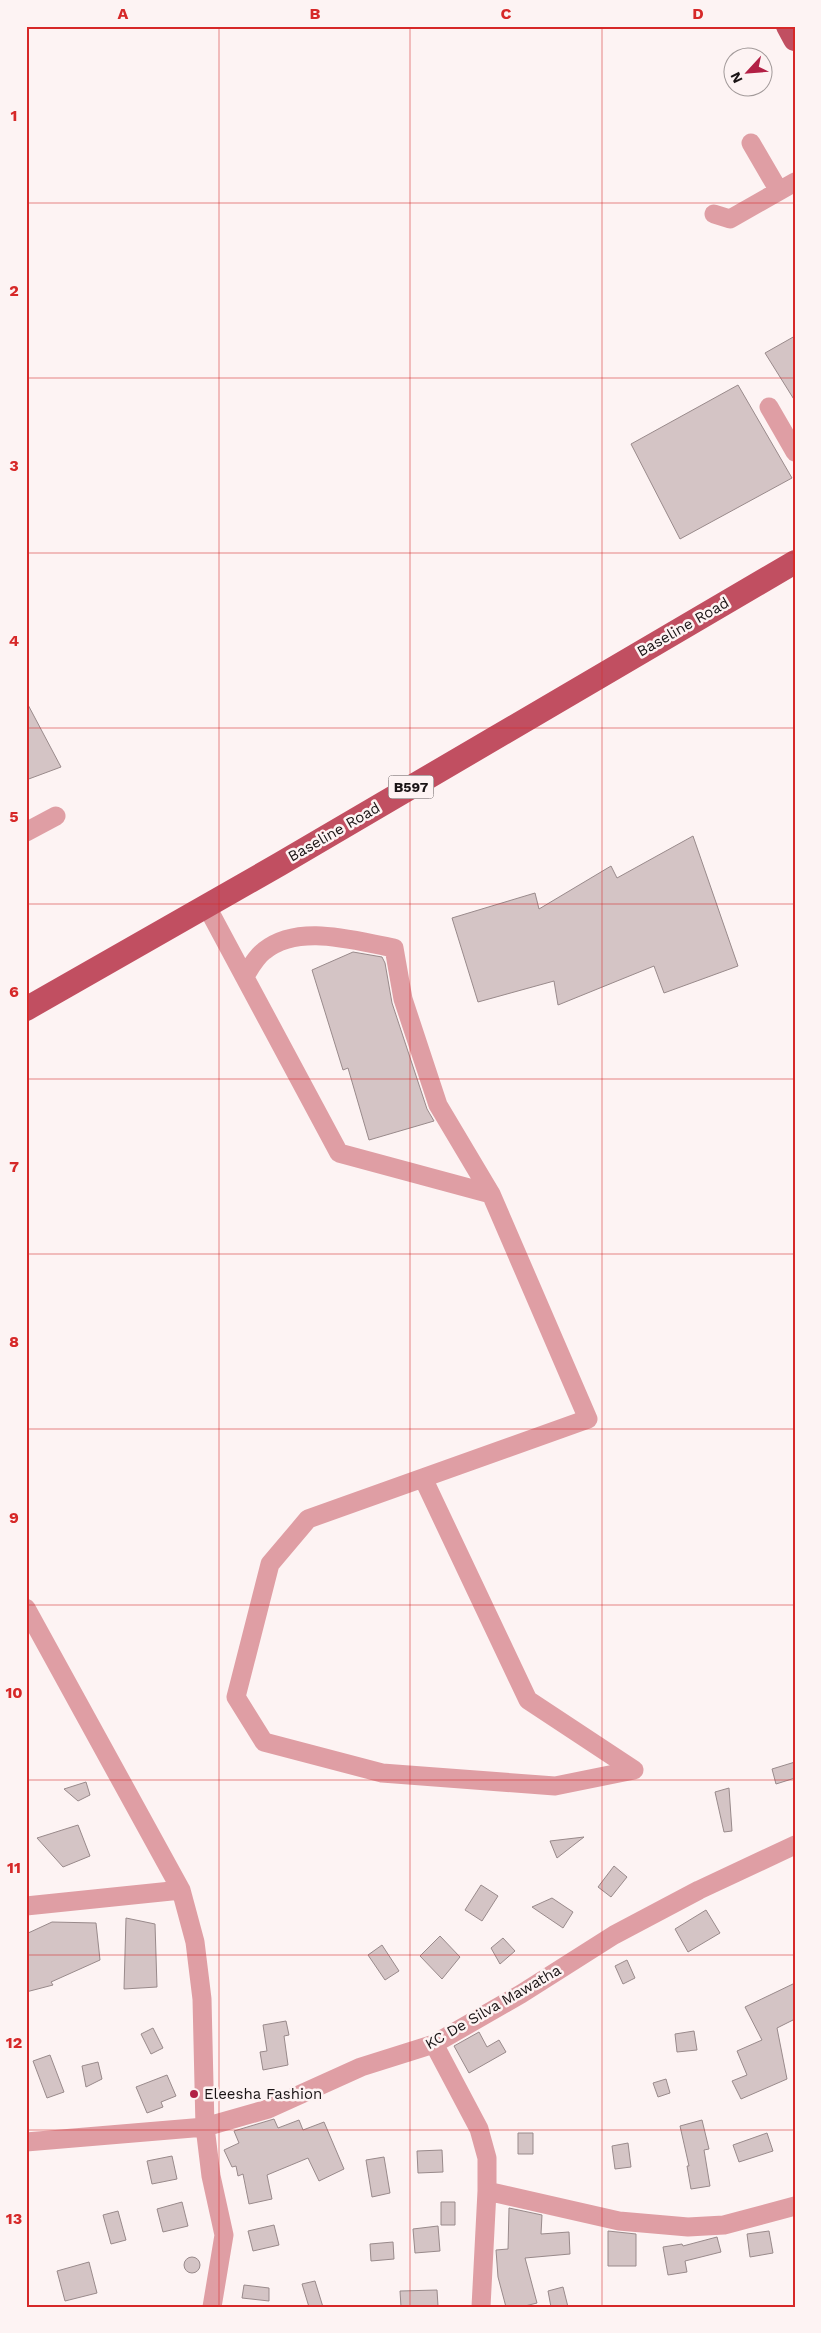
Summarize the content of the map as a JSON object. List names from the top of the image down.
{
  "streets": {
    "main road": ["Baseline Road", "B597"],
    "street": ["KC De Silva Mawatha"]
  },
  "places": ["Eleesha Fashion"],
  "north": "bottom left",
  "grid": {
    "columns": [
      "A",
      "B",
      "C",
      "D"
    ],
    "rows": [
      "1",
      "2",
      "3",
      "4",
      "5",
      "6",
      "7",
      "8",
      "9",
      "10",
      "11",
      "12",
      "13"
    ]
  }
}
